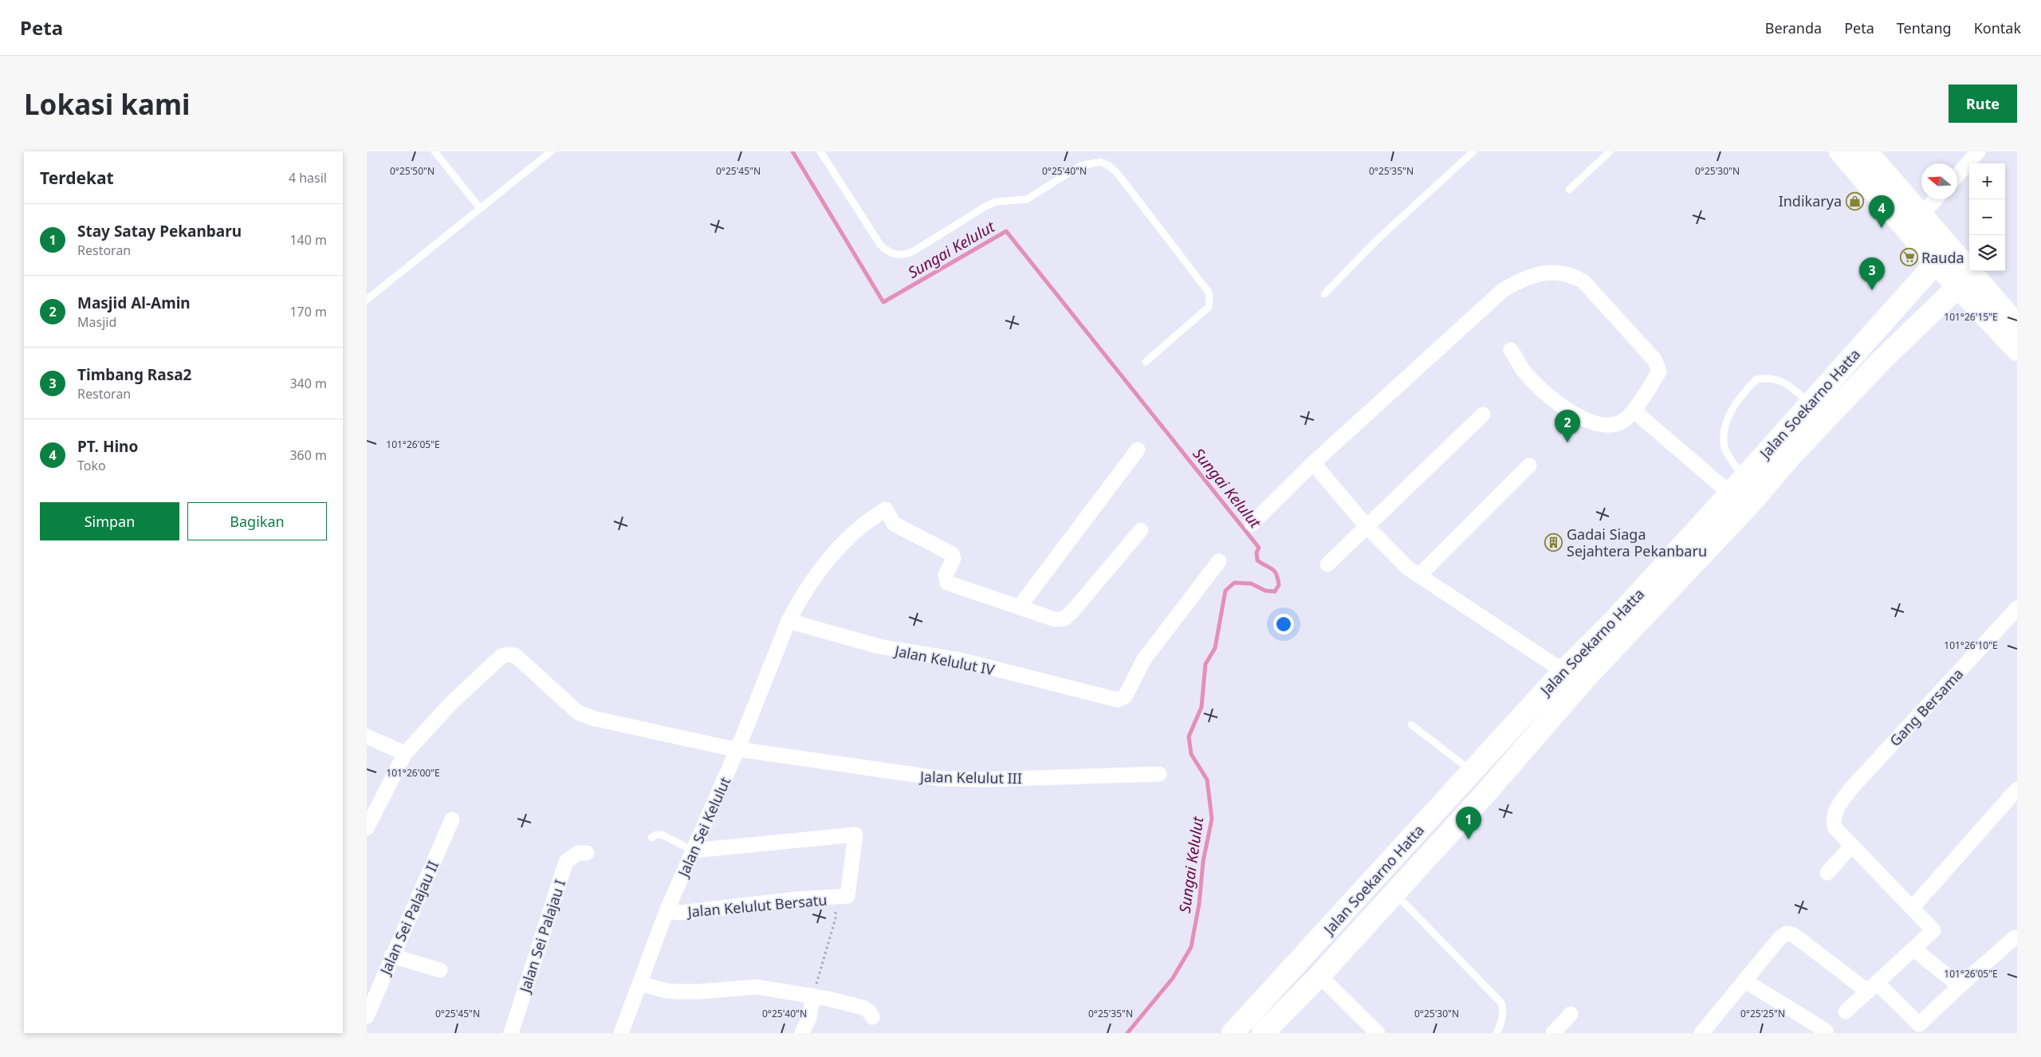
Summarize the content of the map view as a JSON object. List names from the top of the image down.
{
  "streets": {
    "main road": ["Jalan Soekarno Hatta"],
    "street": [
      "Jalan Kelulut IV",
      "Gang Bersama",
      "Jalan Kelulut III",
      "Jalan Sei Kelulut",
      "Jalan Kelulut Bersatu",
      "Jalan Sei Palajau II",
      "Jalan Sei Palajau I"
    ]
  },
  "crossings": [
    ["Jalan Kelulut IV", "Jalan Sei Kelulut"],
    ["Jalan Kelulut III", "Jalan Sei Kelulut"],
    ["Jalan Sei Kelulut", "Jalan Kelulut Bersatu"]
  ],
  "water": ["Sungai Kelulut"],
  "places": {
    "shop": ["Indikarya"],
    "supermarket": ["Rauda"],
    "building": ["Gadai Siaga Sejahtera Pekanbaru"]
  },
  "north": "left",
  "page": {
    "header": "Peta",
    "nav": [
      "Beranda",
      "Peta",
      "Tentang",
      "Kontak"
    ],
    "buttons": [
      "Rute",
      ["Simpan", "Bagikan"]
    ],
    "title": "Lokasi kami",
    "heading": ["Terdekat", "4 hasil"],
    "map_buttons": ["+", "−"],
    "pins": [
      "4",
      "3",
      "2",
      "1"
    ],
    "list": [
      {
        "mark": "1",
        "name": "Stay Satay Pekanbaru",
        "note": "Restoran",
        "value": "140 m"
      },
      {
        "mark": "2",
        "name": "Masjid Al-Amin",
        "note": "Masjid",
        "value": "170 m"
      },
      {
        "mark": "3",
        "name": "Timbang Rasa2",
        "note": "Restoran",
        "value": "340 m"
      },
      {
        "mark": "4",
        "name": "PT. Hino",
        "note": "Toko",
        "value": "360 m"
      }
    ]
  },
  "coordinates": [
    "0°25'50\"N",
    "0°25'45\"N",
    "0°25'40\"N",
    "0°25'35\"N",
    "0°25'30\"N",
    "101°26'15\"E",
    "101°26'05\"E",
    "101°26'10\"E",
    "101°26'00\"E",
    "0°25'25\"N"
  ]
}
